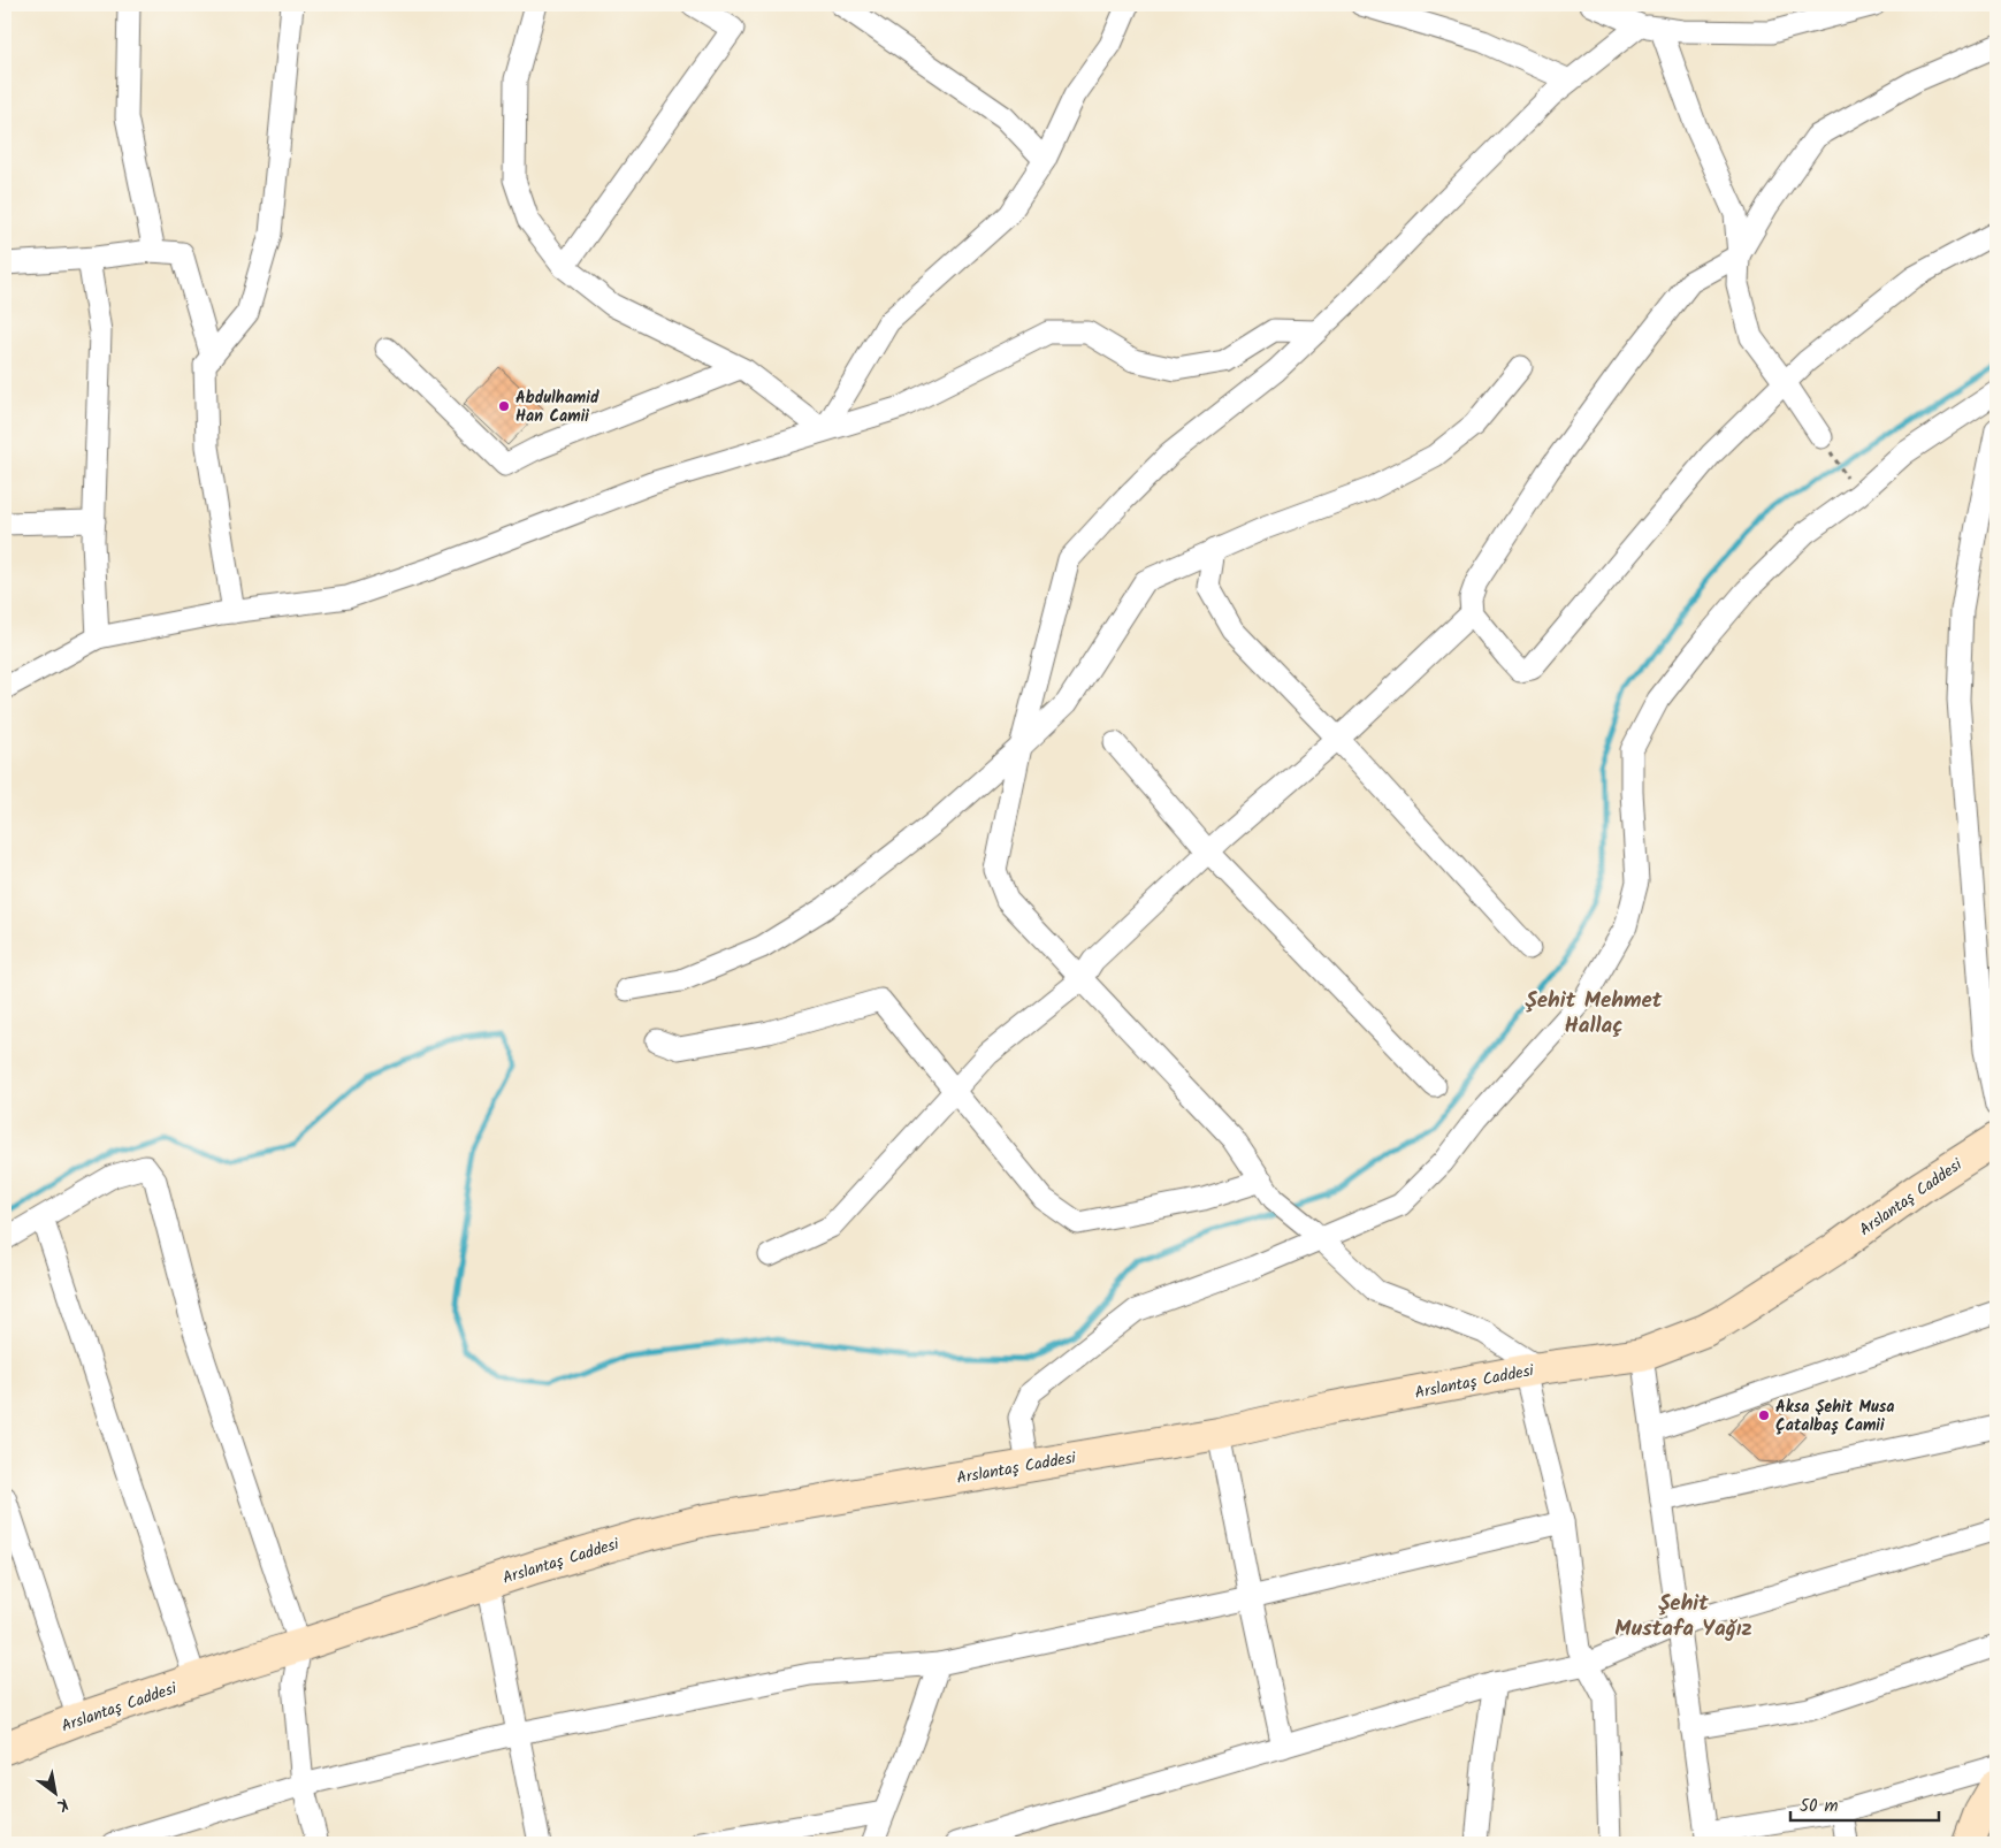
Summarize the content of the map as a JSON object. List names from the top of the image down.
{
  "streets": {
    "main road": ["Arslantaş Caddesi"]
  },
  "districts": ["Şehit Mehmet Hallaç", "Şehit Mustafa Yağız"],
  "places": ["Abdulhamid Han Camii", "Aksa Şehit Musa Çatalbaş Camii"],
  "scale_bar": "50 m",
  "north": "bottom right"
}
